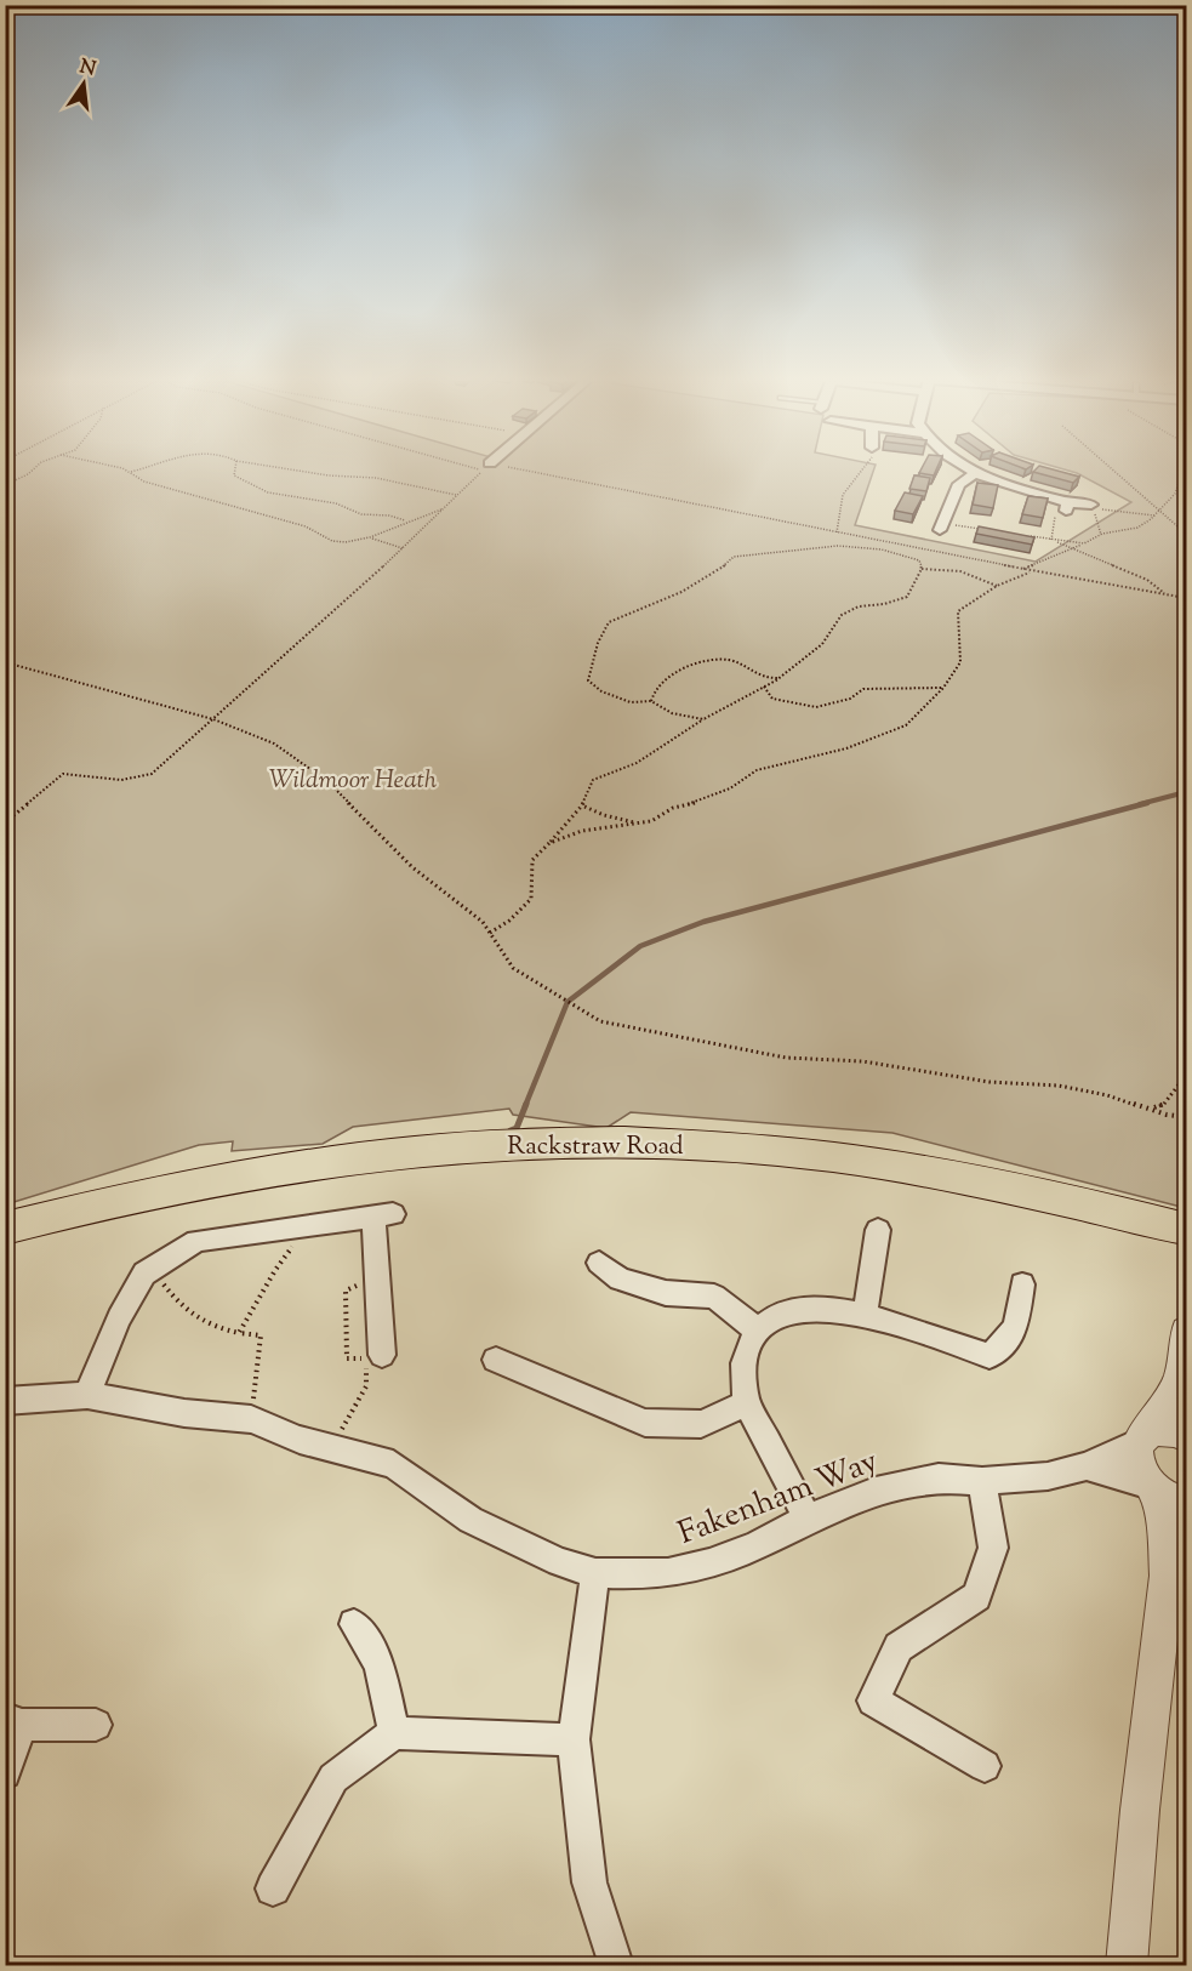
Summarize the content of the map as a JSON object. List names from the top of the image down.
{
  "streets": {
    "main road": ["Rackstraw Road"],
    "street": ["Fakenham Way"]
  },
  "parks": ["Wildmoor Heath"],
  "north": "top"
}
